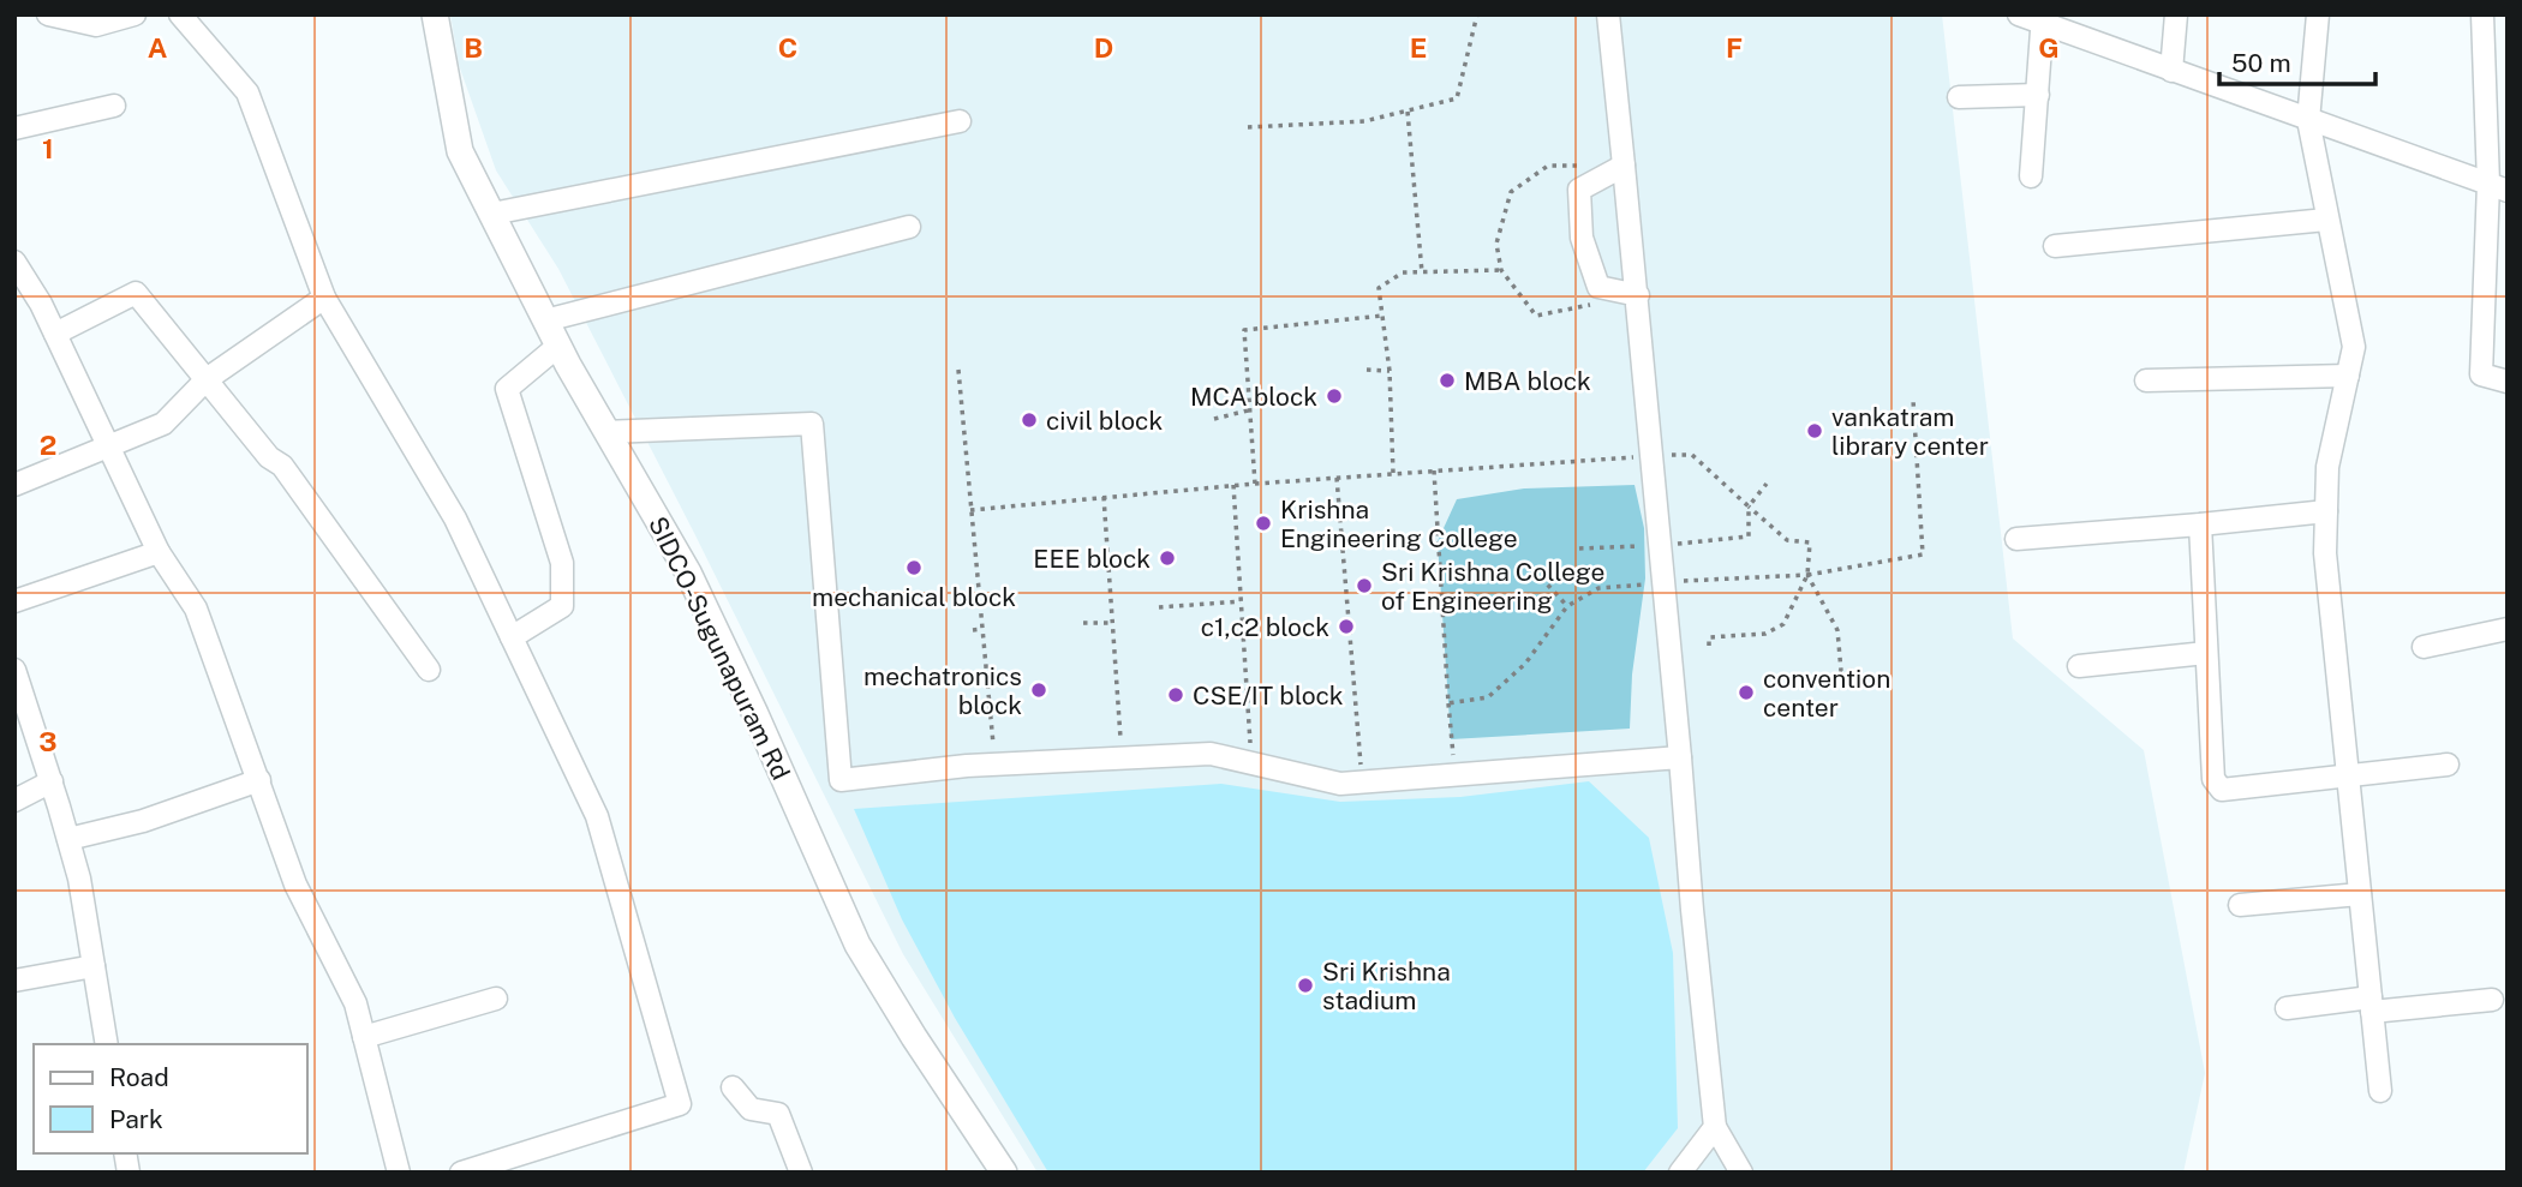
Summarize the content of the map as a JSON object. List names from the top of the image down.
{
  "streets": {
    "street": ["SIDCO-Sugunapuram Rd"]
  },
  "places": [
    "MBA block",
    "MCA block",
    "civil block",
    "vankatram library center",
    "Krishna Engineering College",
    "EEE block",
    "mechanical block",
    "Sri Krishna College of Engineering",
    "c1,c2 block",
    "mechatronics block",
    "convention center",
    "CSE/IT block",
    "Sri Krishna stadium"
  ],
  "legend": ["Road", "Park"],
  "scale_bar": "50 m",
  "grid": {
    "columns": [
      "A",
      "B",
      "C",
      "D",
      "E",
      "F",
      "G"
    ],
    "rows": ["1", "2", "3"]
  }
}
